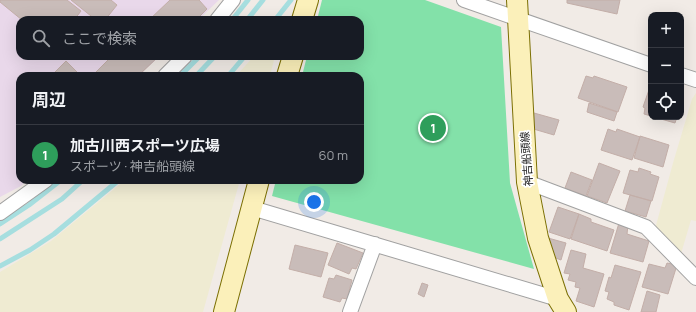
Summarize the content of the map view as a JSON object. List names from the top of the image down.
{
  "streets": {
    "main road": ["神吉船頭線"]
  },
  "page": {
    "map_buttons": ["+", "−"],
    "search": "ここで検索",
    "heading": "周辺",
    "pins": "1",
    "list": [
      {
        "mark": "1",
        "name": "加古川西スポーツ広場",
        "note": "スポーツ · 神吉船頭線",
        "value": "60 m"
      }
    ]
  }
}
